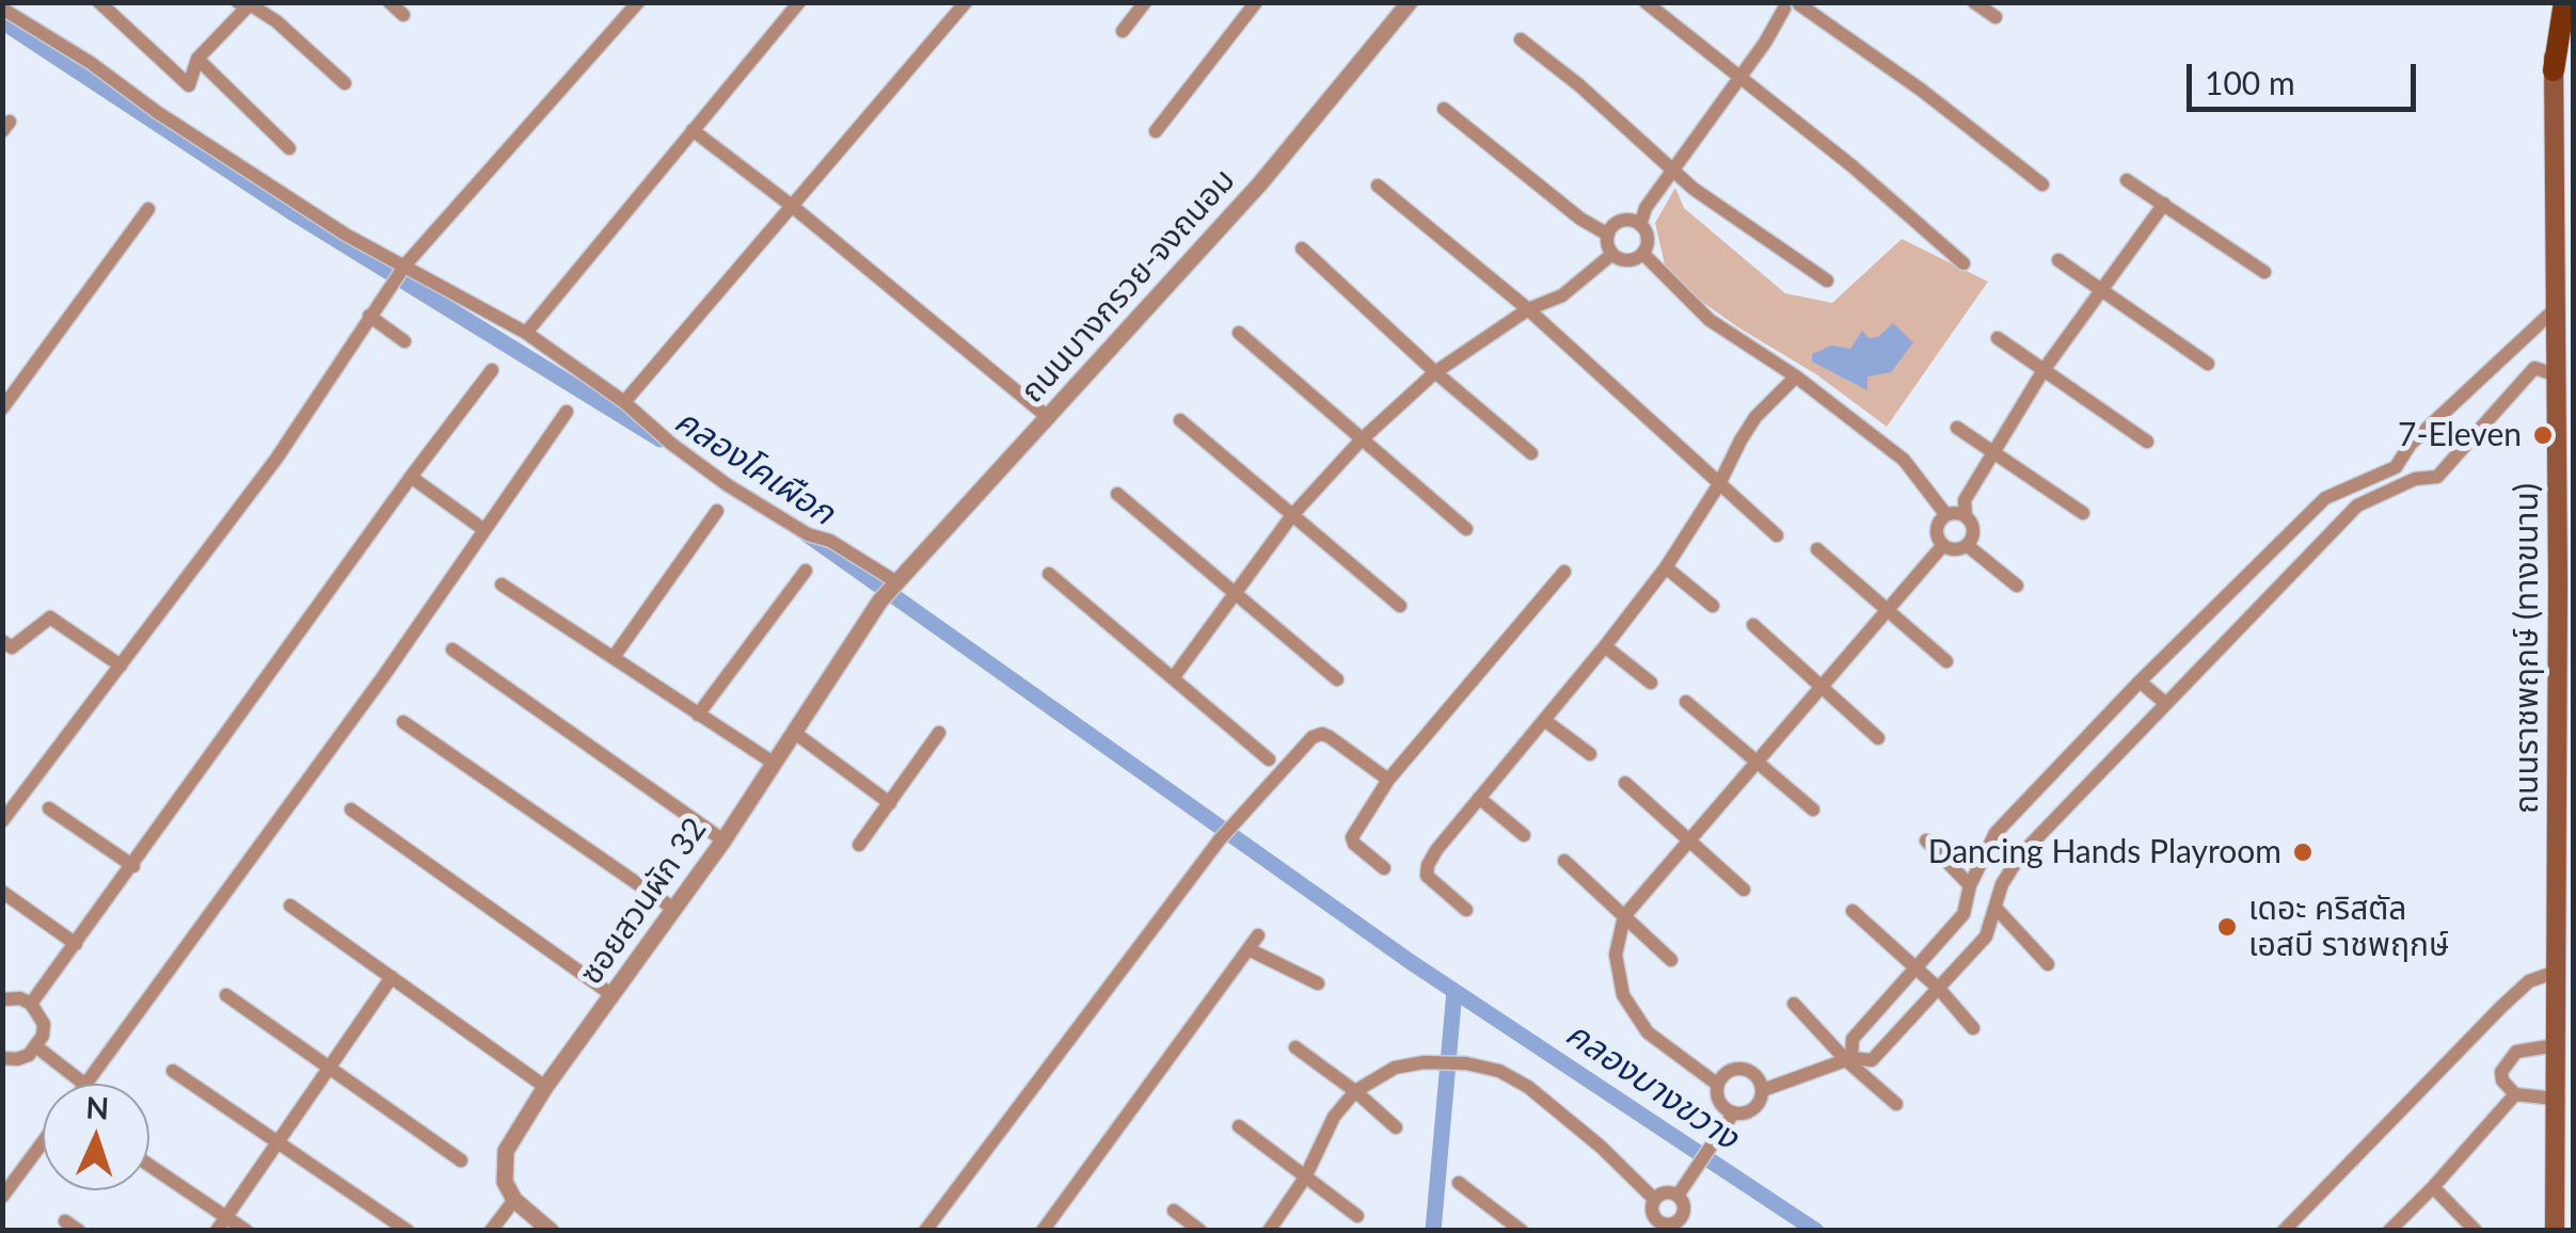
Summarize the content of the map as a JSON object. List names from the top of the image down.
{
  "streets": {
    "main road": ["ถนนราชพฤกษ์ (ทางขนาน)"],
    "street": ["ถนนบางกรวย-จงถนอม", "ซอยสวนผัก 32"]
  },
  "crossings": [
    ["ถนนบางกรวย-จงถนอม", "ซอยสวนผัก 32"]
  ],
  "water": ["คลองโคเผือก", "คลองบางขวาง"],
  "places": ["7-Eleven", "Dancing Hands Playroom", "เดอะ คริสตัล เอสบี ราชพฤกษ์"],
  "scale_bar": "100 m",
  "north": "top"
}
